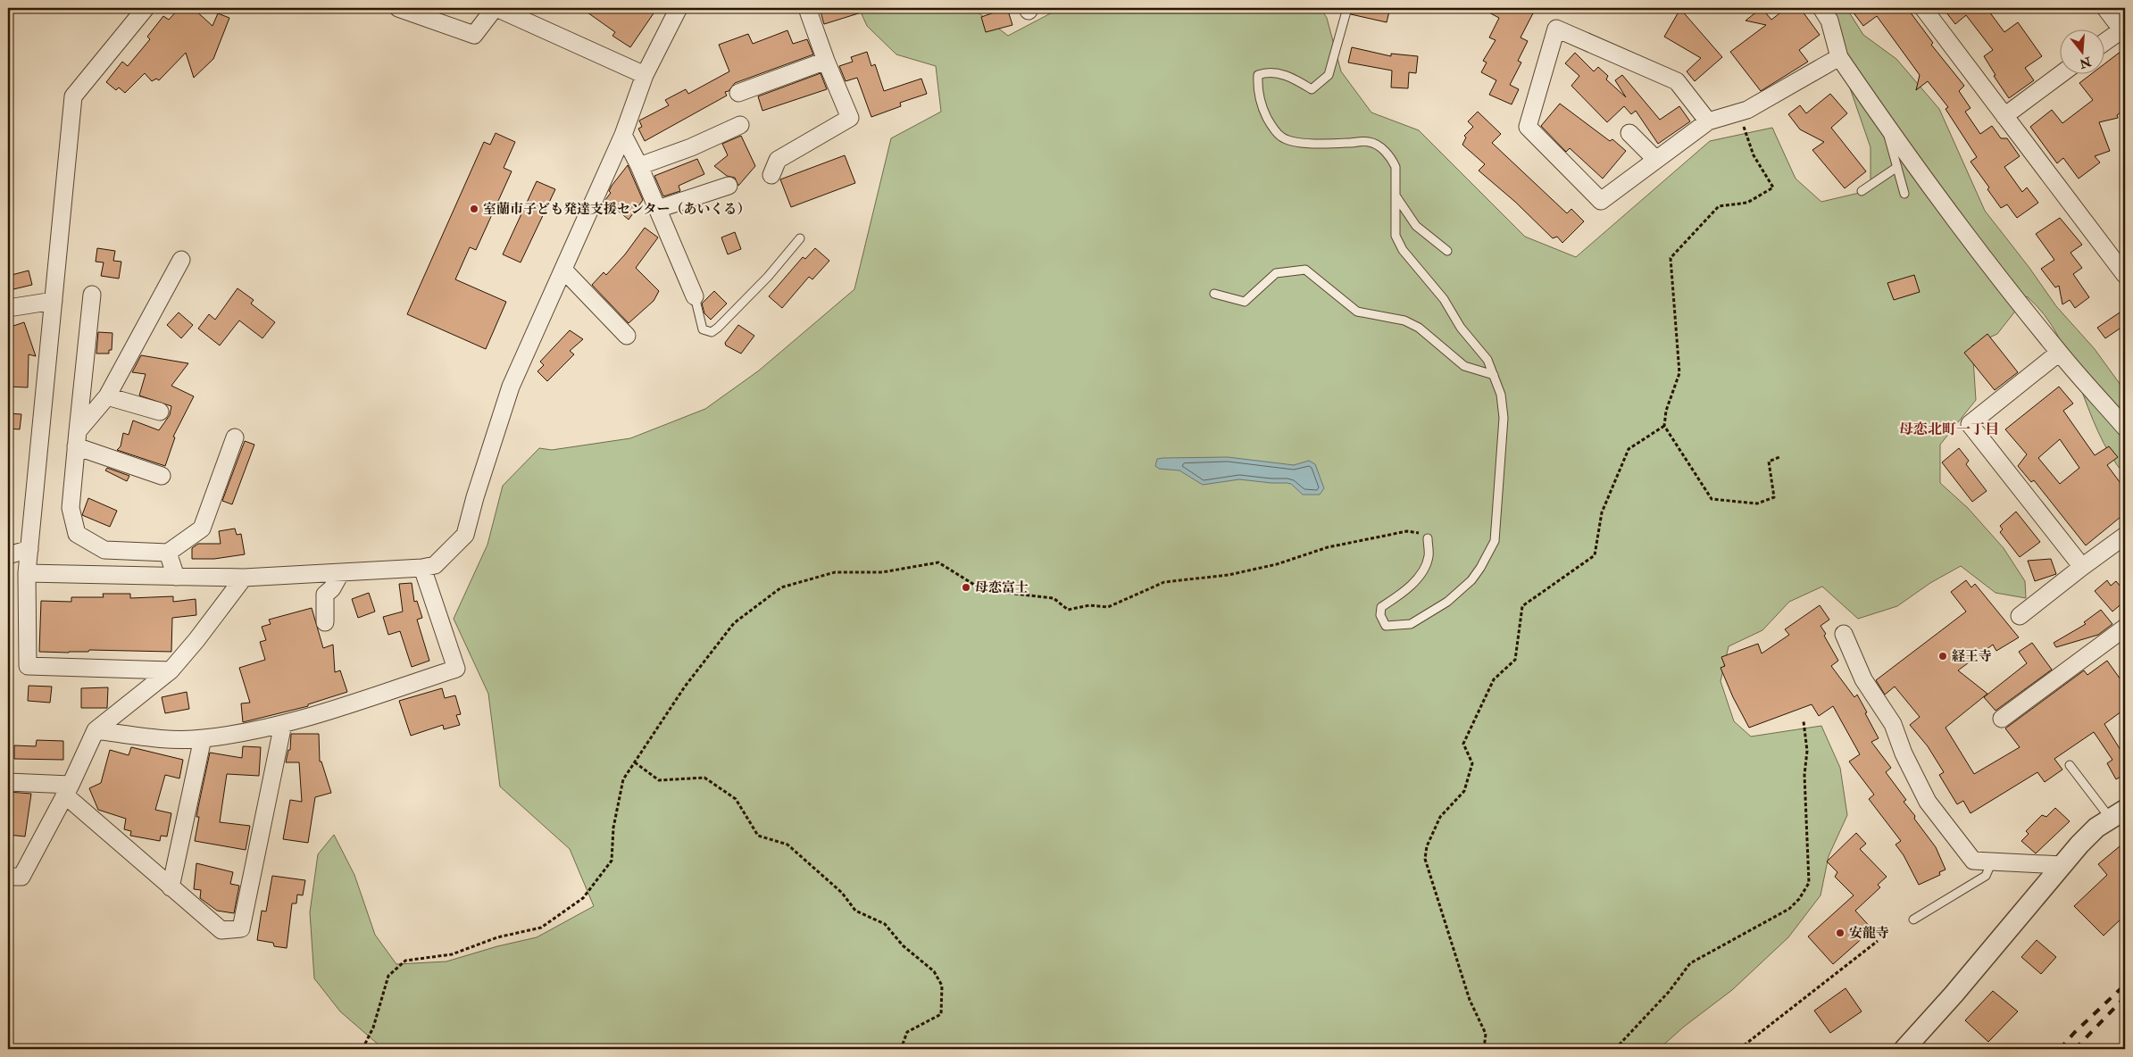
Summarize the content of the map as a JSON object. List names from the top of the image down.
{
  "districts": ["母恋北町一丁目"],
  "places": [
    "室蘭市子ども発達支援センター（あいくる）",
    "母恋富士",
    "経王寺",
    "安龍寺"
  ],
  "north": "bottom"
}
